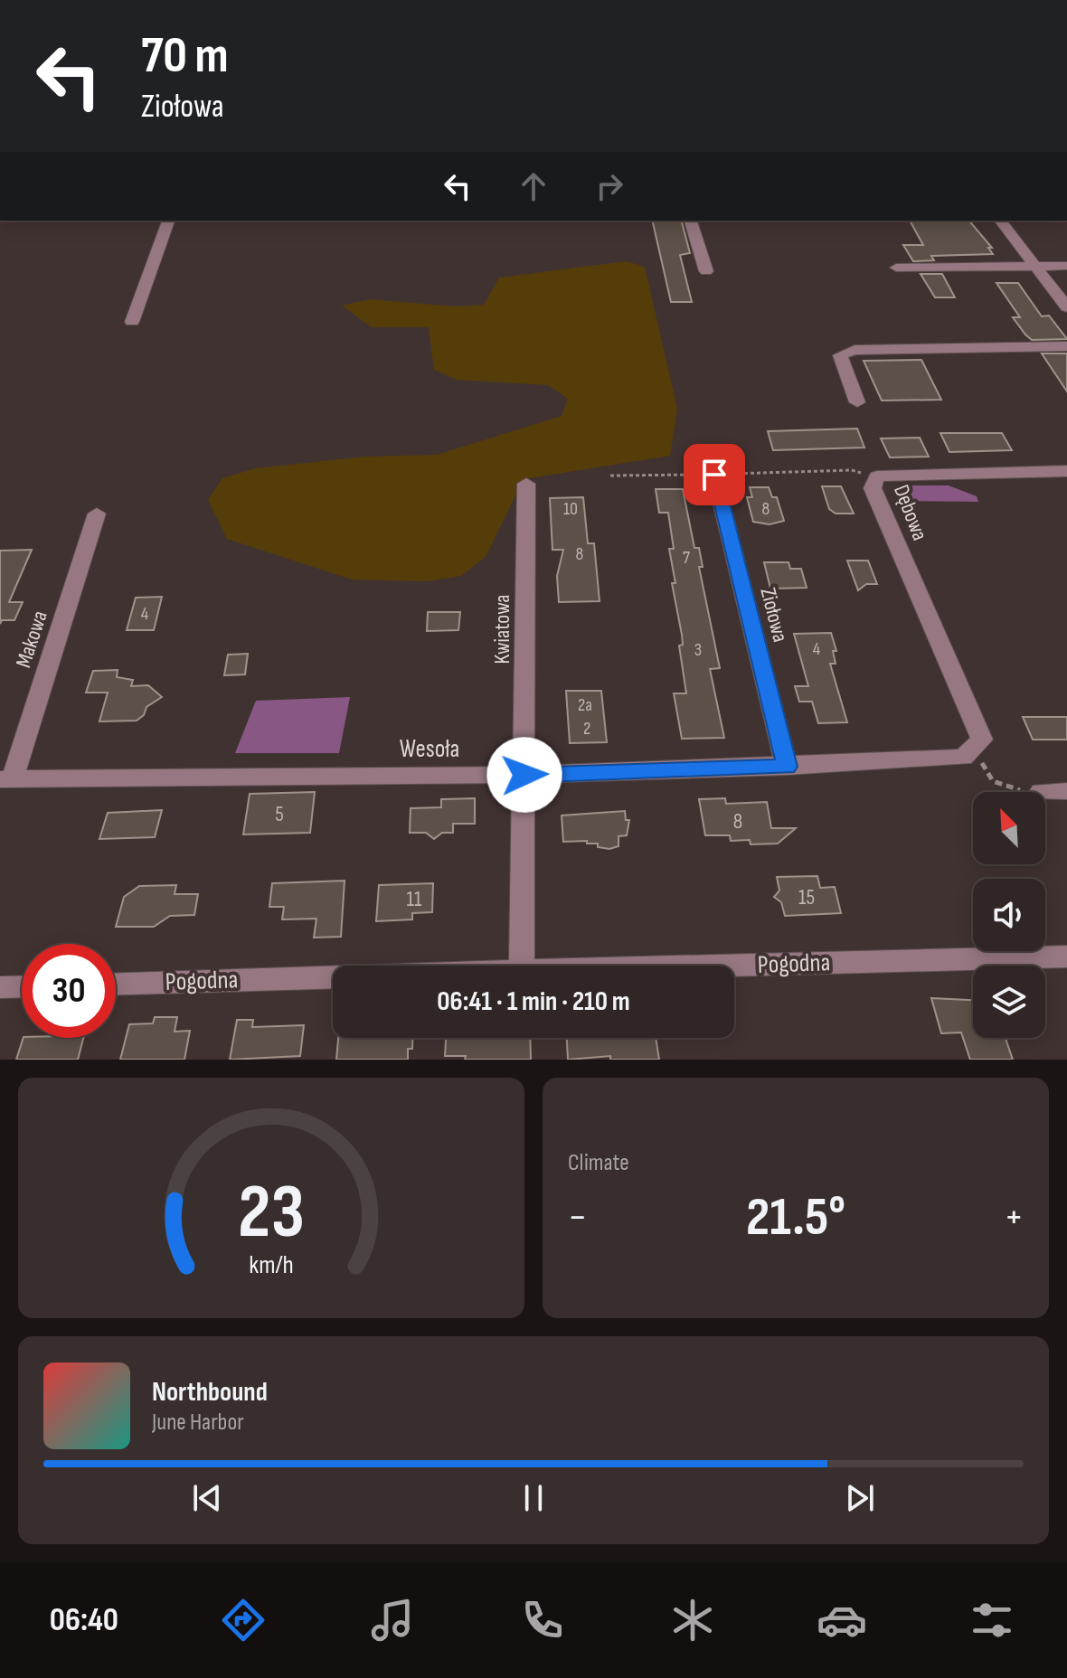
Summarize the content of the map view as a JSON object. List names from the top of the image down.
{
  "streets": {
    "street": [
      "Dębowa",
      "Ziołowa",
      "Kwiatowa",
      "Makowa",
      "Wesoła",
      "Pogodna"
    ]
  },
  "crossings": [
    ["Dębowa", "Wesoła"],
    ["Ziołowa", "Wesoła"],
    ["Kwiatowa", "Wesoła"],
    ["Makowa", "Wesoła"]
  ],
  "house_numbers": [
    "10",
    "8",
    "8",
    "7",
    "4",
    "4",
    "3",
    "2a",
    "2",
    "5",
    "8",
    "15",
    "11"
  ],
  "north": "top left",
  "page": {
    "turn": ["70 m", "Ziołowa"],
    "limit": "30",
    "trip": "06:41 · 1 min · 210 m",
    "tile": "Climate",
    "heat": ["−", "21.5°", "+"],
    "song": ["Northbound", "June Harbor"],
    "tabs": "06:40",
    "gauge": ["23", "km/h"]
  }
}
